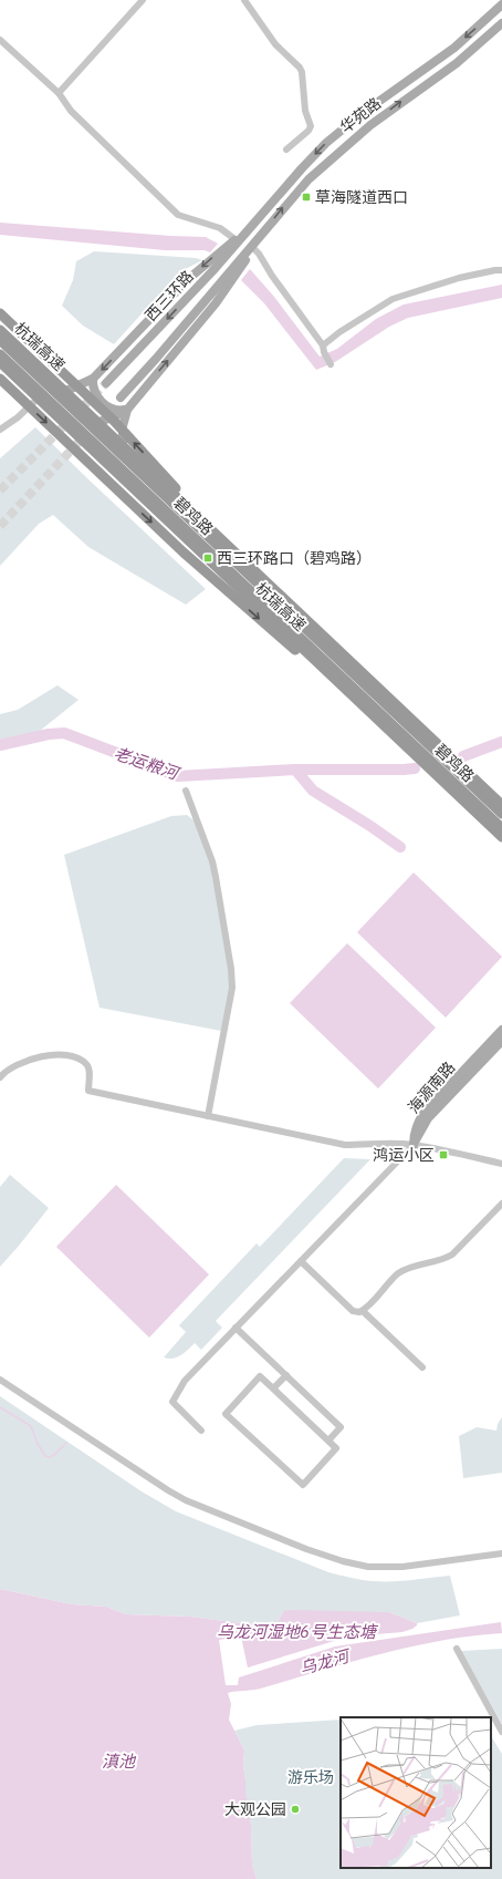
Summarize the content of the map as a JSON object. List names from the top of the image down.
{
  "streets": {
    "highway": ["杭瑞高速", "碧鸡路"],
    "main road": ["华苑路", "西三环路", "海源南路"]
  },
  "crossings": [
    ["华苑路", "西三环路"]
  ],
  "water": [
    "老运粮河",
    "乌龙河湿地6号生态塘",
    "乌龙河",
    "滇池"
  ],
  "parks": ["游乐场"],
  "places": {
    "transit": ["草海隧道西口", "西三环路口（碧鸡路）", "鸿运小区"],
    "other": ["大观公园"]
  }
}
